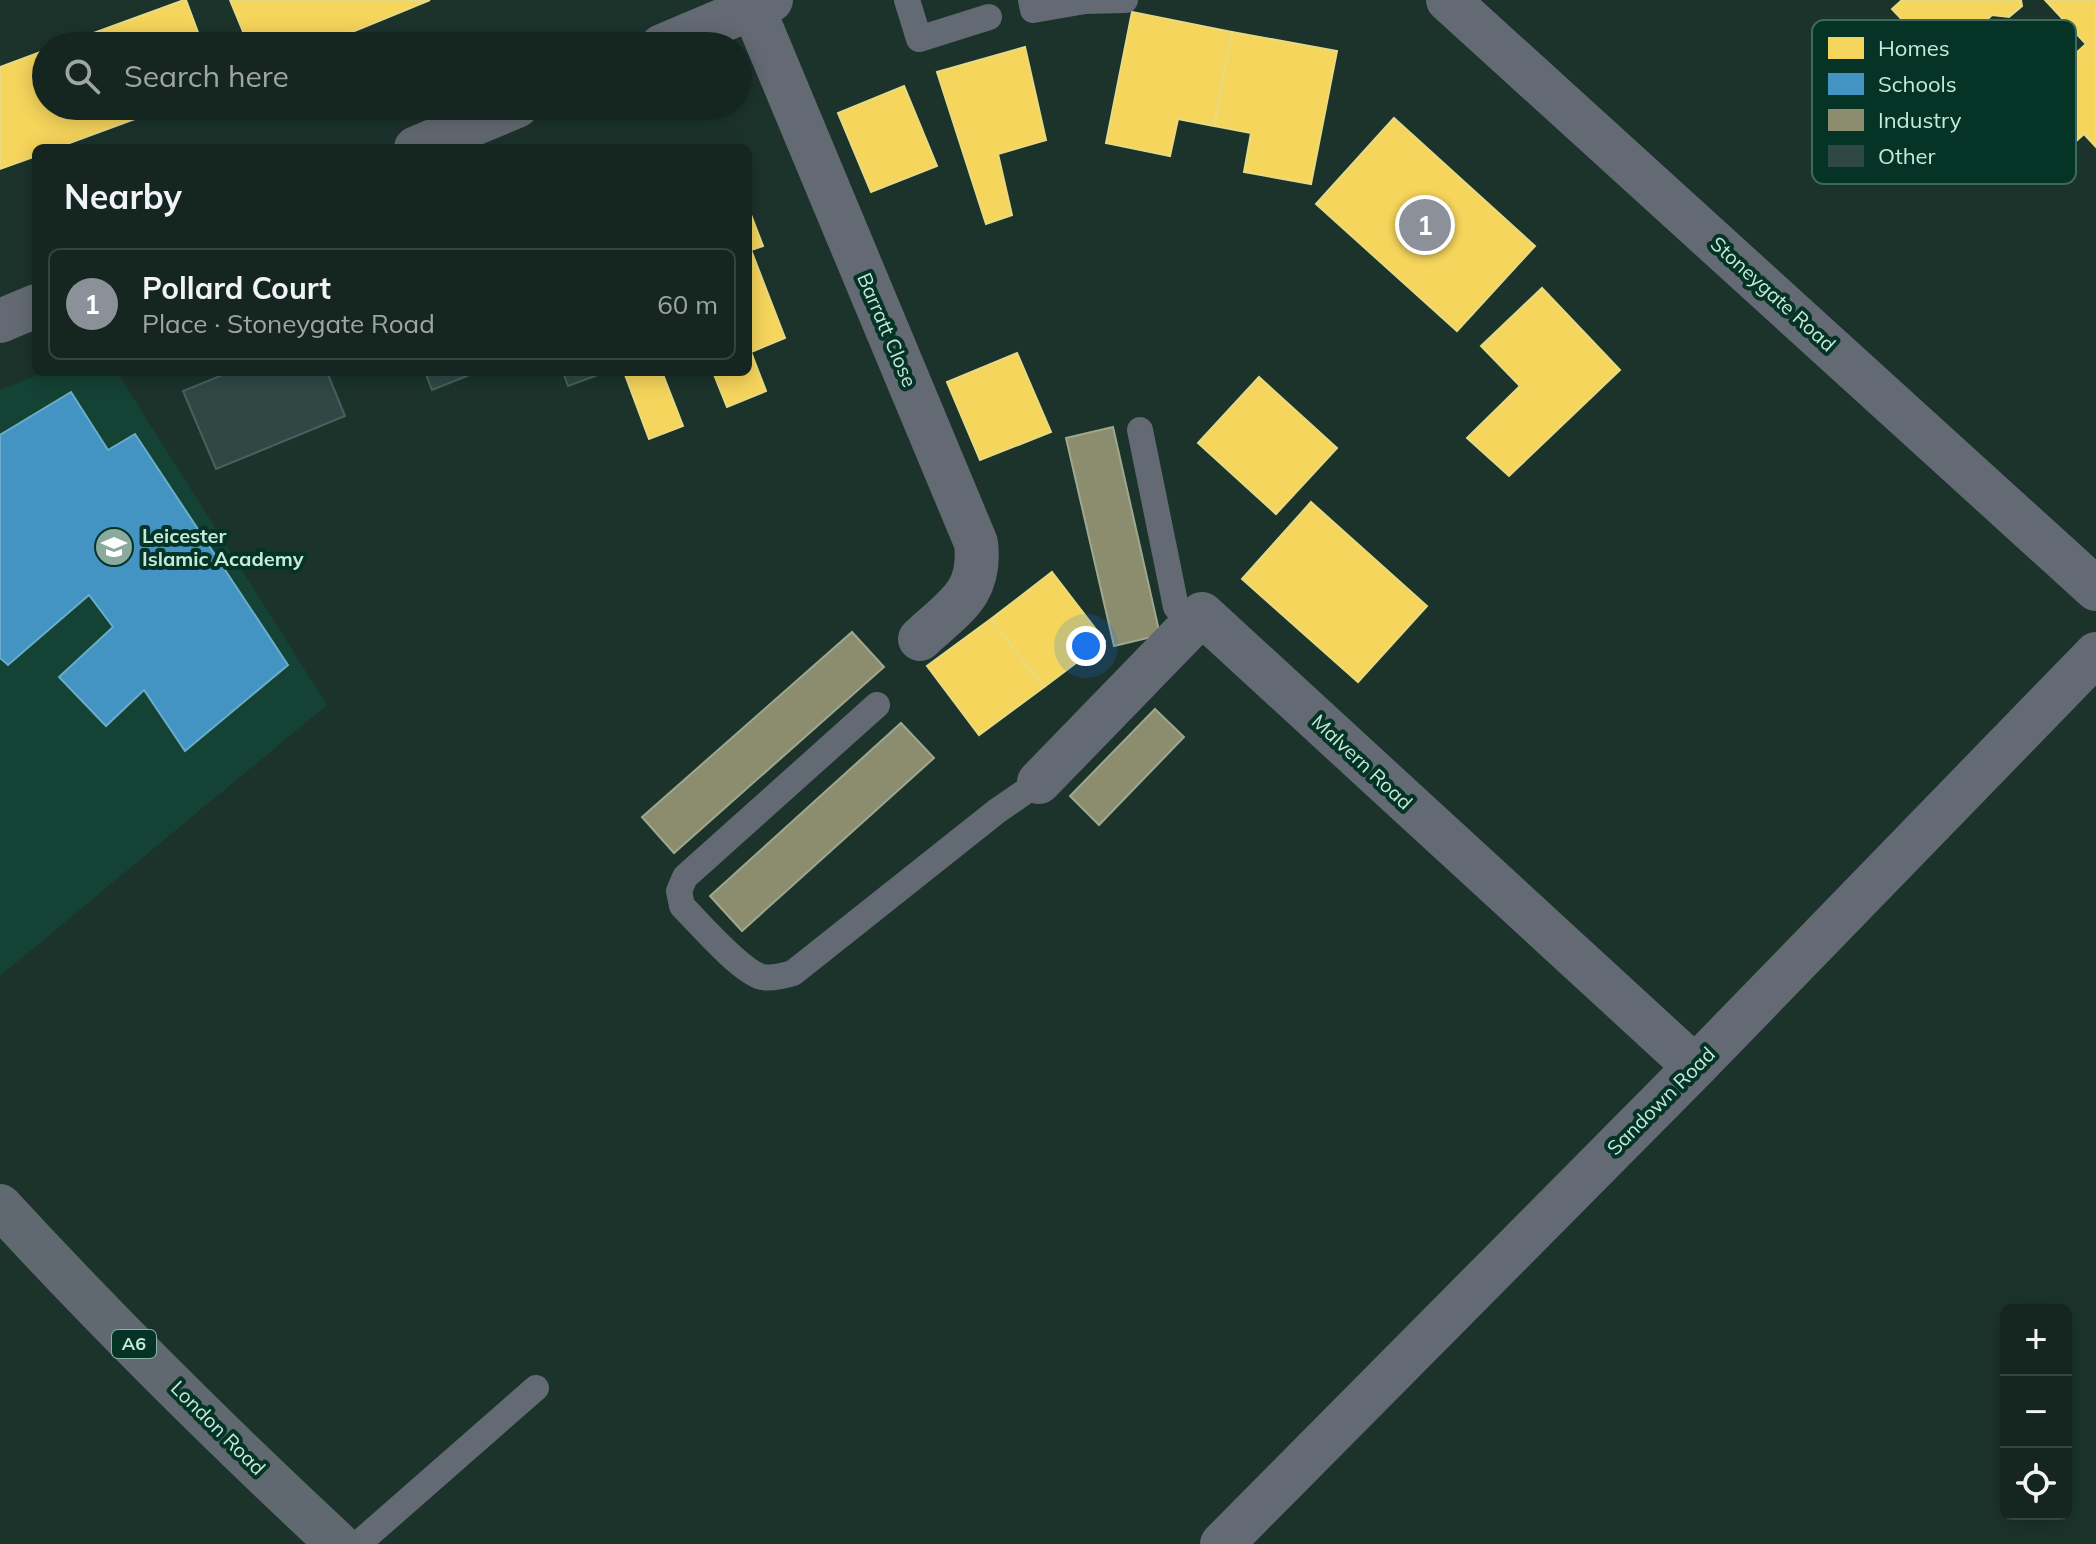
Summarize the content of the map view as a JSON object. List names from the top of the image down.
{
  "streets": {
    "main road": ["A6", "London Road"],
    "street": [
      "Stoneygate Road",
      "Barratt Close",
      "Malvern Road",
      "Sandown Road"
    ]
  },
  "crossings": [
    ["Malvern Road", "Sandown Road"]
  ],
  "places": {
    "school or university": ["Leicester Islamic Academy"]
  },
  "legend": [
    "Homes",
    "Schools",
    "Industry",
    "Other"
  ],
  "page": {
    "search": "Search here",
    "heading": "Nearby",
    "pins": "1",
    "list": [
      {
        "mark": "1",
        "name": "Pollard Court",
        "note": "Place · Stoneygate Road",
        "value": "60 m"
      }
    ],
    "map_buttons": ["+", "−"]
  }
}
